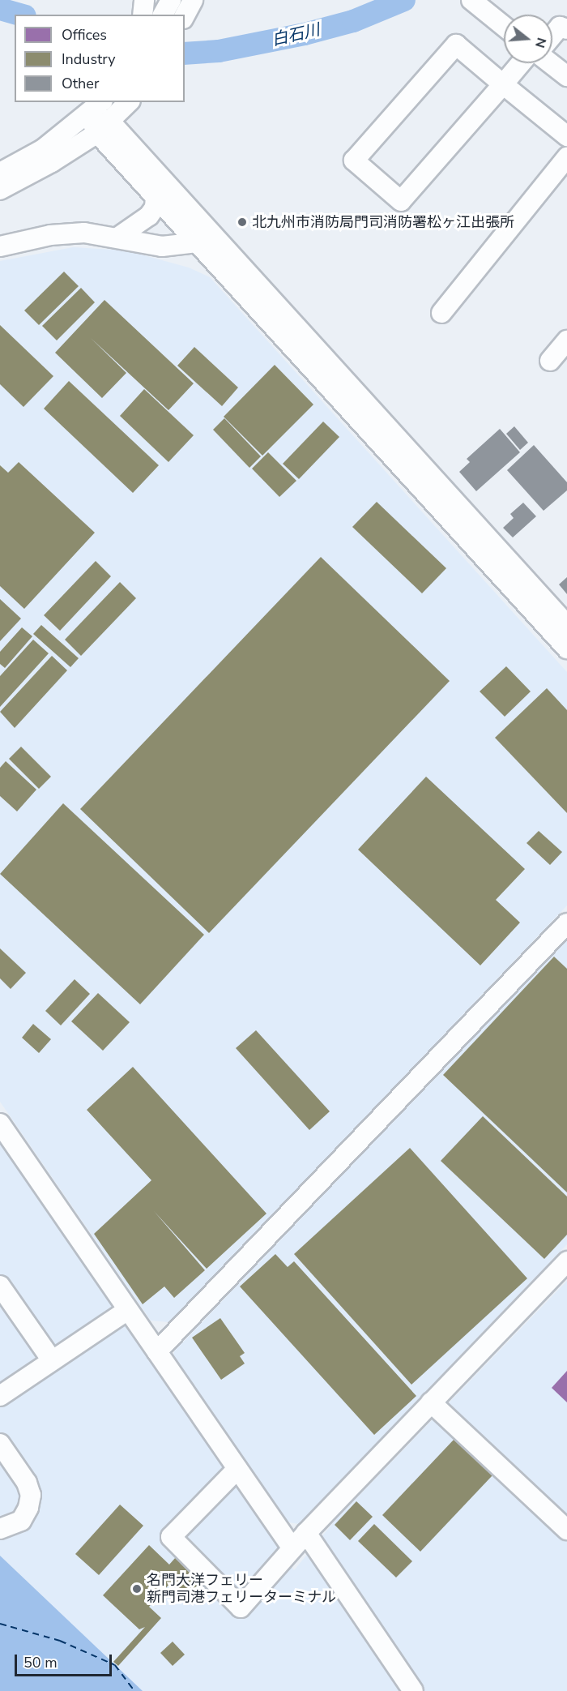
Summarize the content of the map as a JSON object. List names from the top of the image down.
{
  "water": ["白石川"],
  "places": ["北九州市消防局門司消防署松ヶ江出張所", "名門大洋フェリー 新門司港フェリーターミナル"],
  "legend": ["Offices", "Industry", "Other"],
  "scale_bar": "50 m",
  "north": "right"
}
